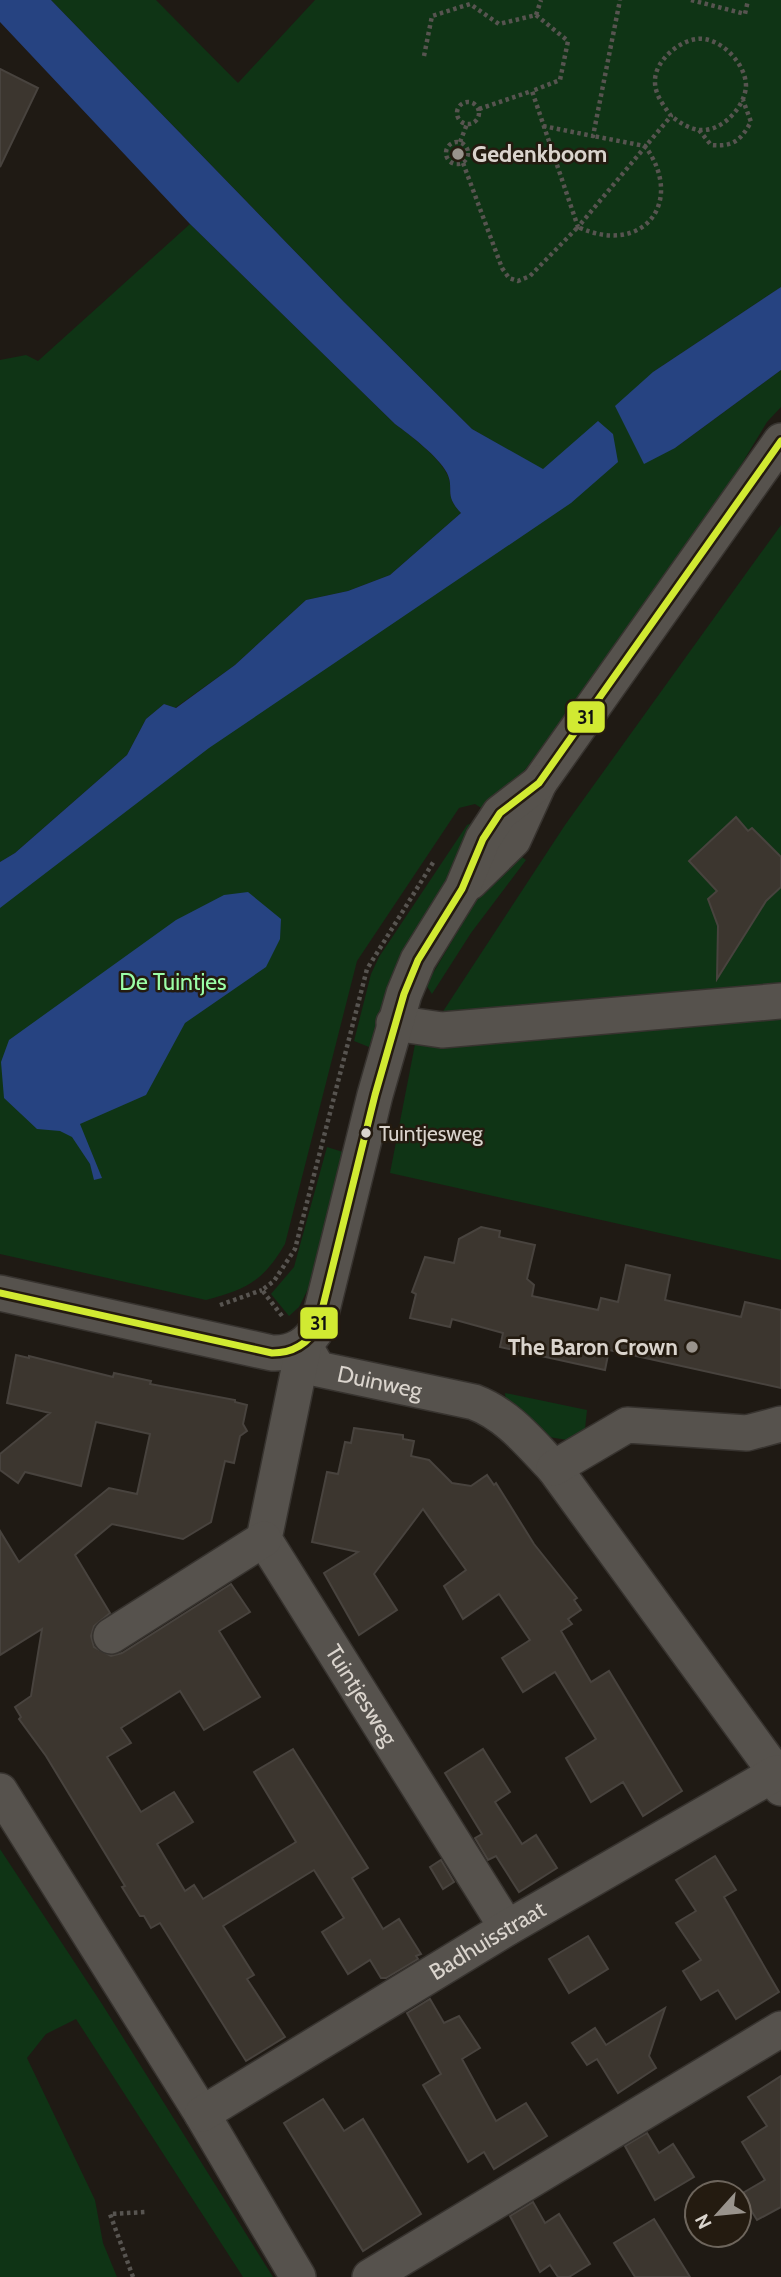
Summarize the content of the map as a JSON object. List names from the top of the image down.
{
  "streets": {
    "street": ["Duinweg", "Tuintjesweg", "Badhuisstraat"]
  },
  "crossings": [
    ["Duinweg", "Badhuisstraat"],
    ["Tuintjesweg", "Badhuisstraat"]
  ],
  "parks": ["De Tuintjes"],
  "places": ["Gedenkboom", "Tuintjesweg", "The Baron Crown"],
  "lines": ["transit line 31"],
  "north": "bottom left"
}
